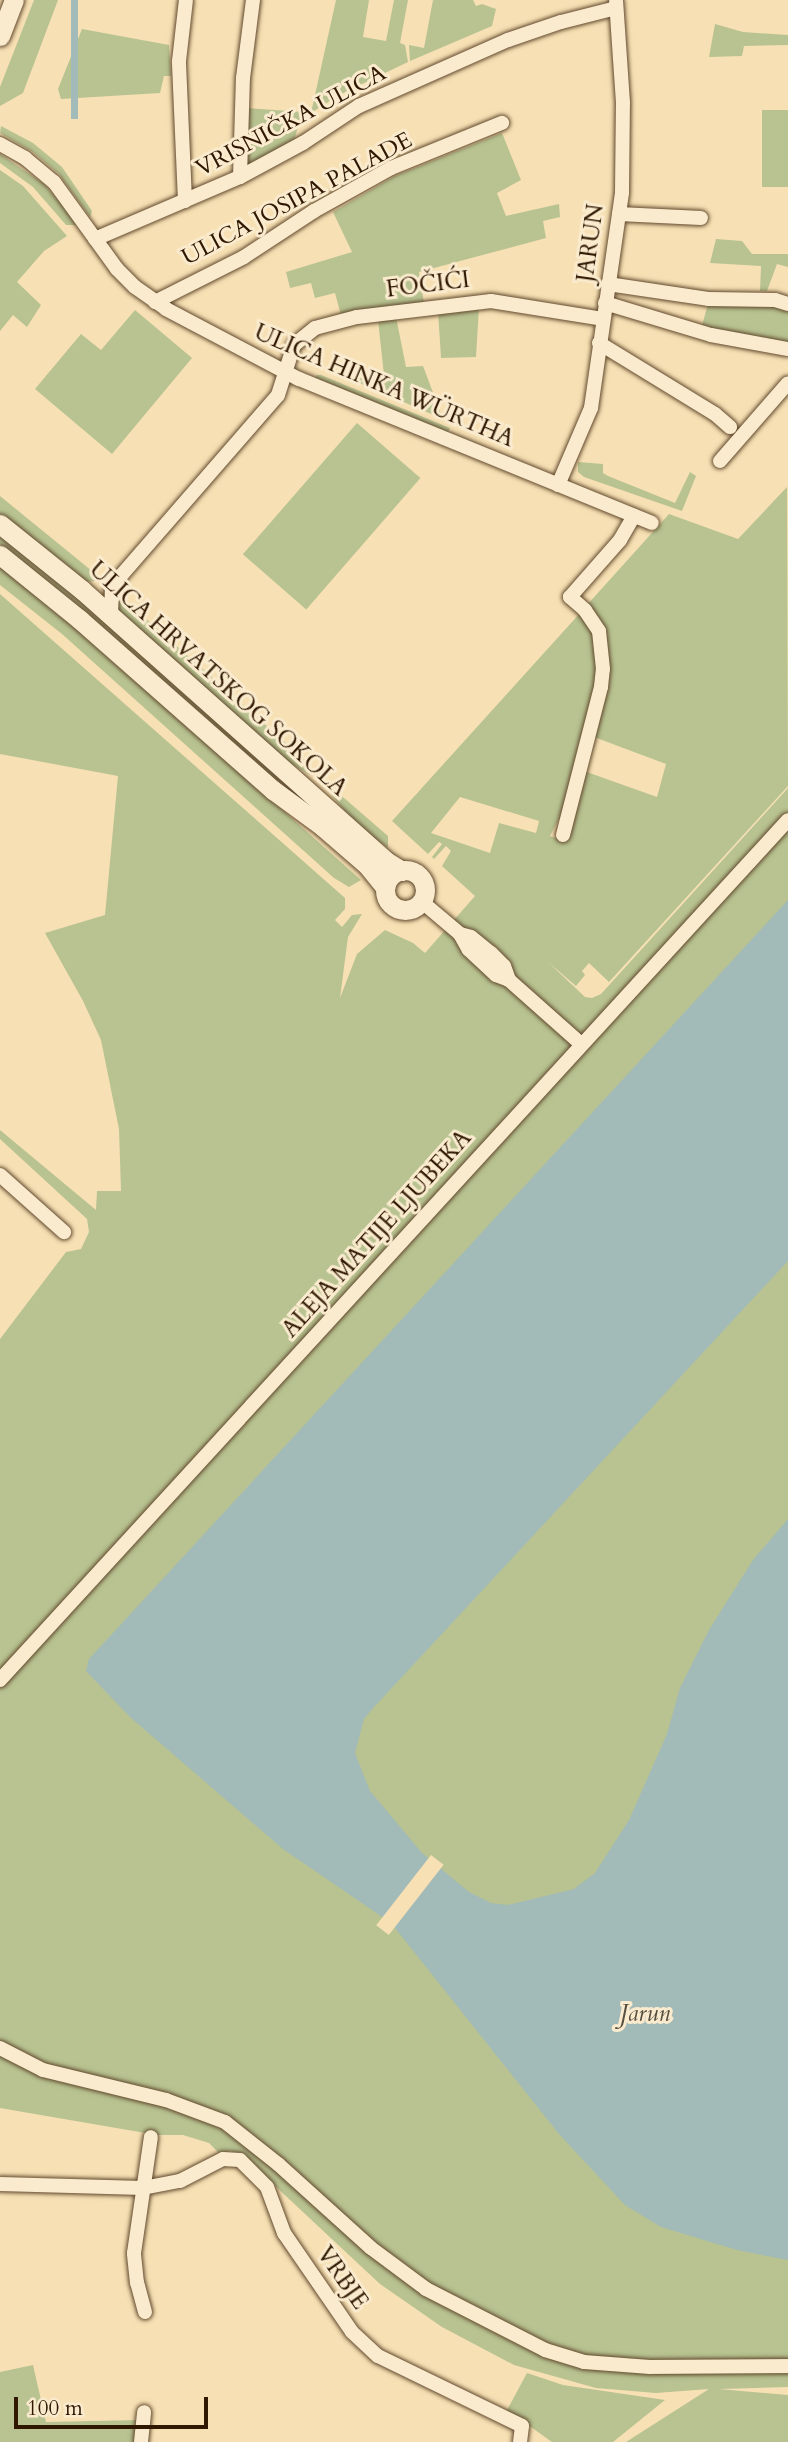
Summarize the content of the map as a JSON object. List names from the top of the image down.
{
  "streets": {
    "street": [
      "VRISNIČKA ULICA",
      "ULICA JOSIPA PALADE",
      "JARUN",
      "FOČIĆI",
      "ULICA HINKA WÜRTHA",
      "ULICA HRVATSKOG SOKOLA",
      "ALEJA MATIJE LJUBEKA",
      "VRBJE"
    ]
  },
  "crossings": [
    ["VRISNIČKA ULICA", "JARUN"],
    ["VRISNIČKA ULICA", "ULICA HINKA WÜRTHA"],
    ["ULICA JOSIPA PALADE", "ULICA HINKA WÜRTHA"],
    ["JARUN", "FOČIĆI"],
    ["JARUN", "ULICA HINKA WÜRTHA"],
    ["FOČIĆI", "ULICA HINKA WÜRTHA"]
  ],
  "water": ["Jarun"],
  "scale_bar": "100 m"
}
